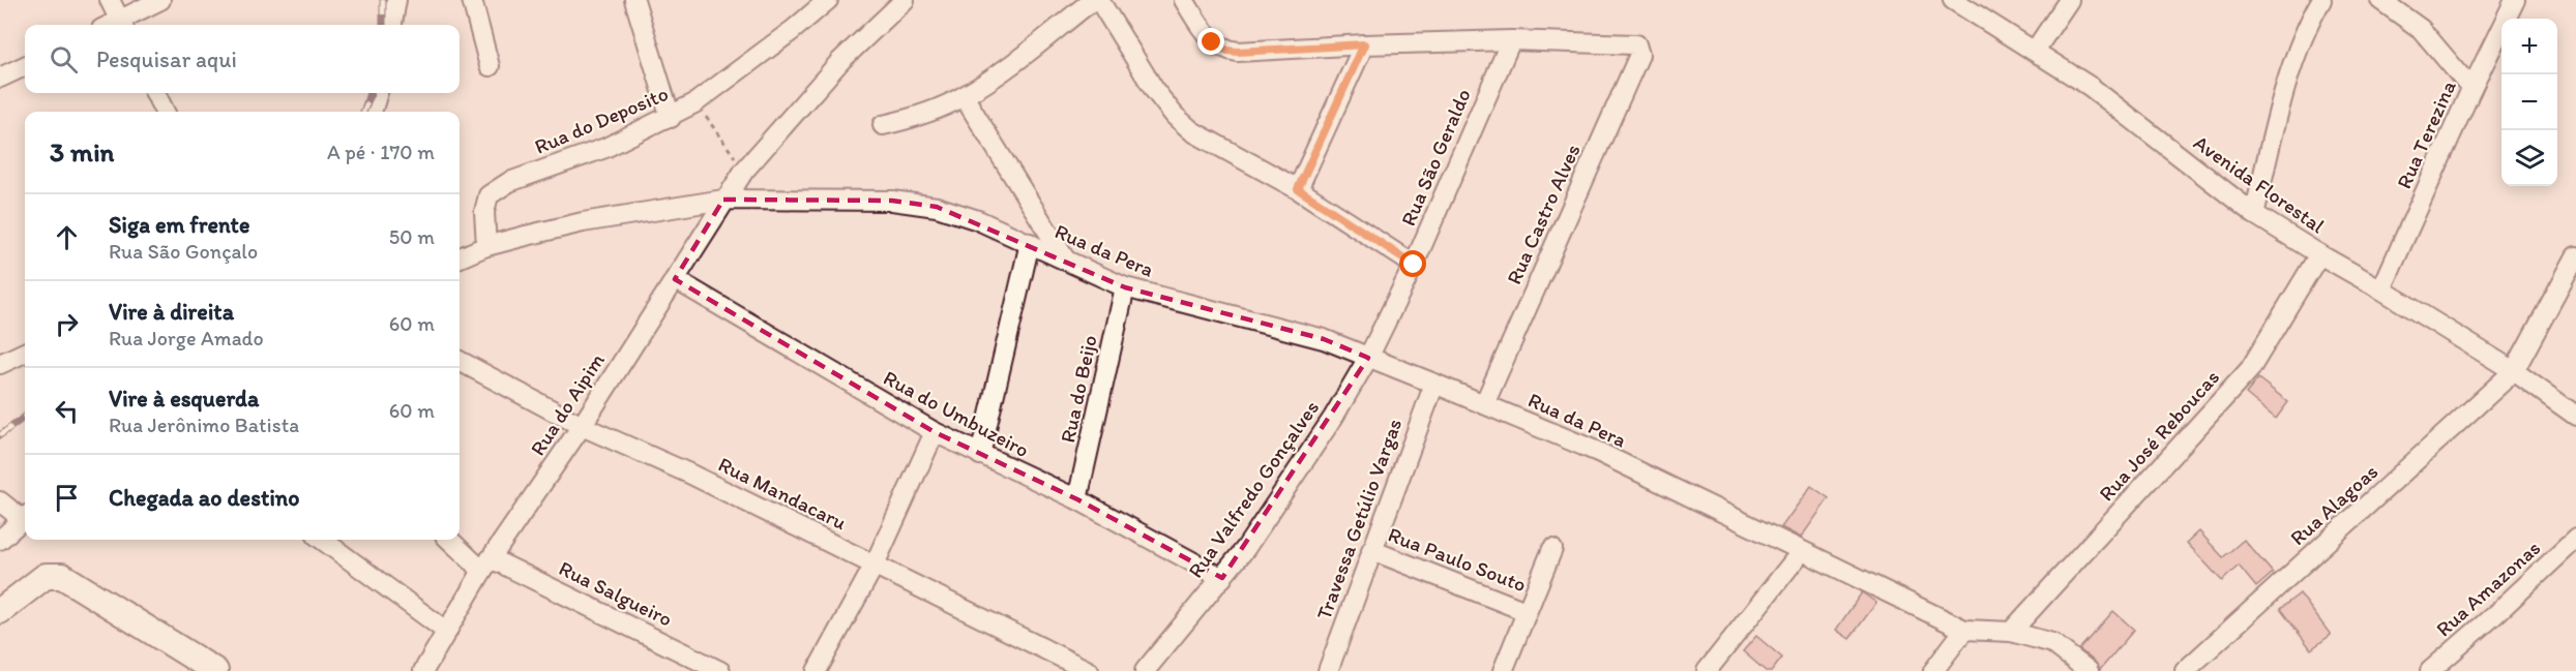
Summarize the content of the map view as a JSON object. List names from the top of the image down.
{
  "streets": {
    "street": [
      "Rua do Deposito",
      "Rua Terezina",
      "Rua São Geraldo",
      "Avenida Florestal",
      "Rua Castro Alves",
      "Rua da Pera",
      "Rua do Beijo",
      "Rua do Aipim",
      "Rua do Umbuzeiro",
      "Rua José Reboucas",
      "Rua Valfredo Gonçalves",
      "Rua Mandacaru",
      "Rua Alagoas",
      "Travessa Getúlio Vargas",
      "Rua Paulo Souto",
      "Rua Amazonas",
      "Rua Salgueiro"
    ]
  },
  "crossings": [
    ["Rua do Deposito", "Rua da Pera"],
    ["Rua Terezina", "Avenida Florestal"],
    ["Rua São Geraldo", "Rua Castro Alves"],
    ["Rua São Geraldo", "Rua da Pera"],
    ["Rua São Geraldo", "Rua Valfredo Gonçalves"],
    ["Avenida Florestal", "Rua José Reboucas"],
    ["Avenida Florestal", "Rua Alagoas"],
    ["Rua Castro Alves", "Rua da Pera"],
    ["Rua da Pera", "Rua do Beijo"],
    ["Rua da Pera", "Rua do Aipim"],
    ["Rua da Pera", "Rua José Reboucas"],
    ["Rua da Pera", "Rua Valfredo Gonçalves"],
    ["Rua da Pera", "Travessa Getúlio Vargas"],
    ["Rua do Beijo", "Rua do Umbuzeiro"],
    ["Rua do Aipim", "Rua do Umbuzeiro"],
    ["Rua do Aipim", "Rua Mandacaru"],
    ["Rua do Aipim", "Rua Salgueiro"],
    ["Rua do Umbuzeiro", "Rua Valfredo Gonçalves"],
    ["Travessa Getúlio Vargas", "Rua Paulo Souto"]
  ],
  "page": {
    "map_buttons": ["+", "−"],
    "search": "Pesquisar aqui",
    "heading": ["3 min", "A pé · 170 m"],
    "list": [
      ["Siga em frente", "Rua São Gonçalo", "50 m"],
      ["Vire à direita", "Rua Jorge Amado", "60 m"],
      ["Vire à esquerda", "Rua Jerônimo Batista", "60 m"],
      "Chegada ao destino"
    ]
  }
}
